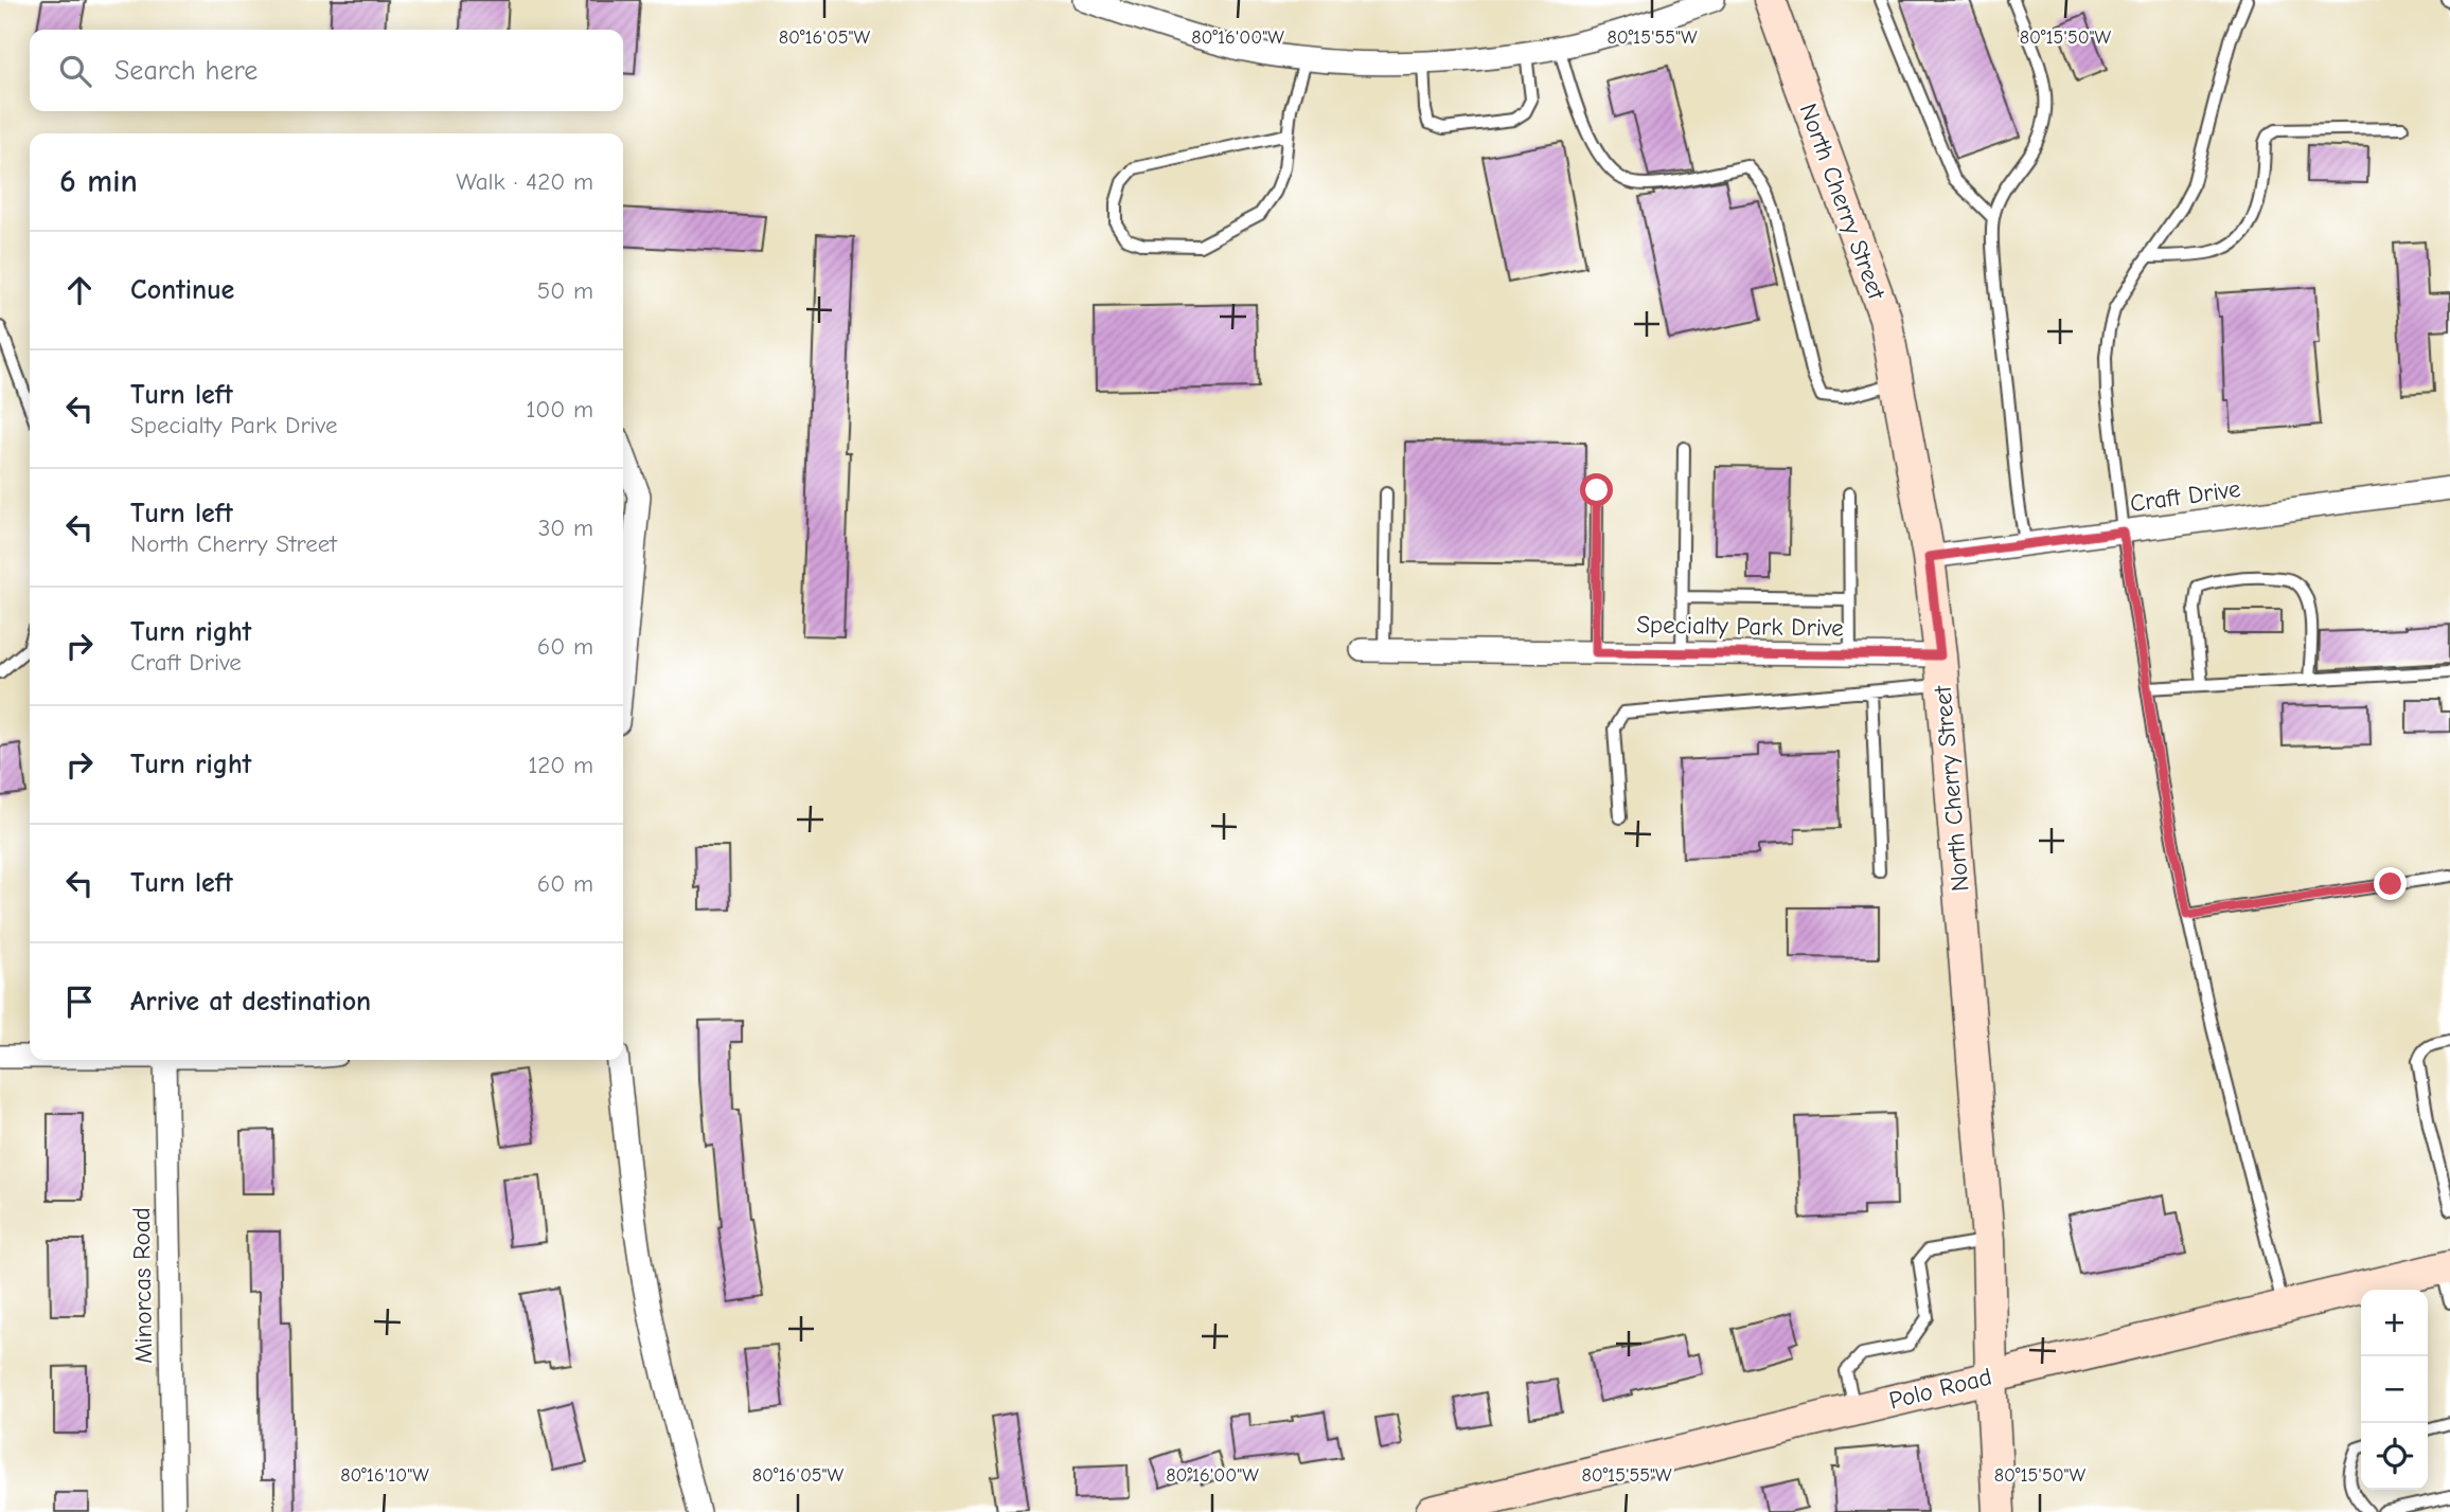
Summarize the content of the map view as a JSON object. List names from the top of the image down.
{
  "streets": {
    "main road": ["North Cherry Street", "Polo Road"],
    "street": ["Craft Drive", "Specialty Park Drive", "Minorcas Road"]
  },
  "crossings": [
    ["North Cherry Street", "Craft Drive"],
    ["North Cherry Street", "Specialty Park Drive"],
    ["North Cherry Street", "Polo Road"]
  ],
  "page": {
    "search": "Search here",
    "heading": ["6 min", "Walk · 420 m"],
    "list": [
      ["Continue", "50 m"],
      ["Turn left", "Specialty Park Drive", "100 m"],
      ["Turn left", "North Cherry Street", "30 m"],
      ["Turn right", "Craft Drive", "60 m"],
      ["Turn right", "120 m"],
      ["Turn left", "60 m"],
      "Arrive at destination"
    ],
    "map_buttons": ["+", "−"]
  },
  "coordinates": [
    "80°16'05\"W",
    "80°16'00\"W",
    "80°15'55\"W",
    "80°15'50\"W",
    "80°16'10\"W"
  ]
}
